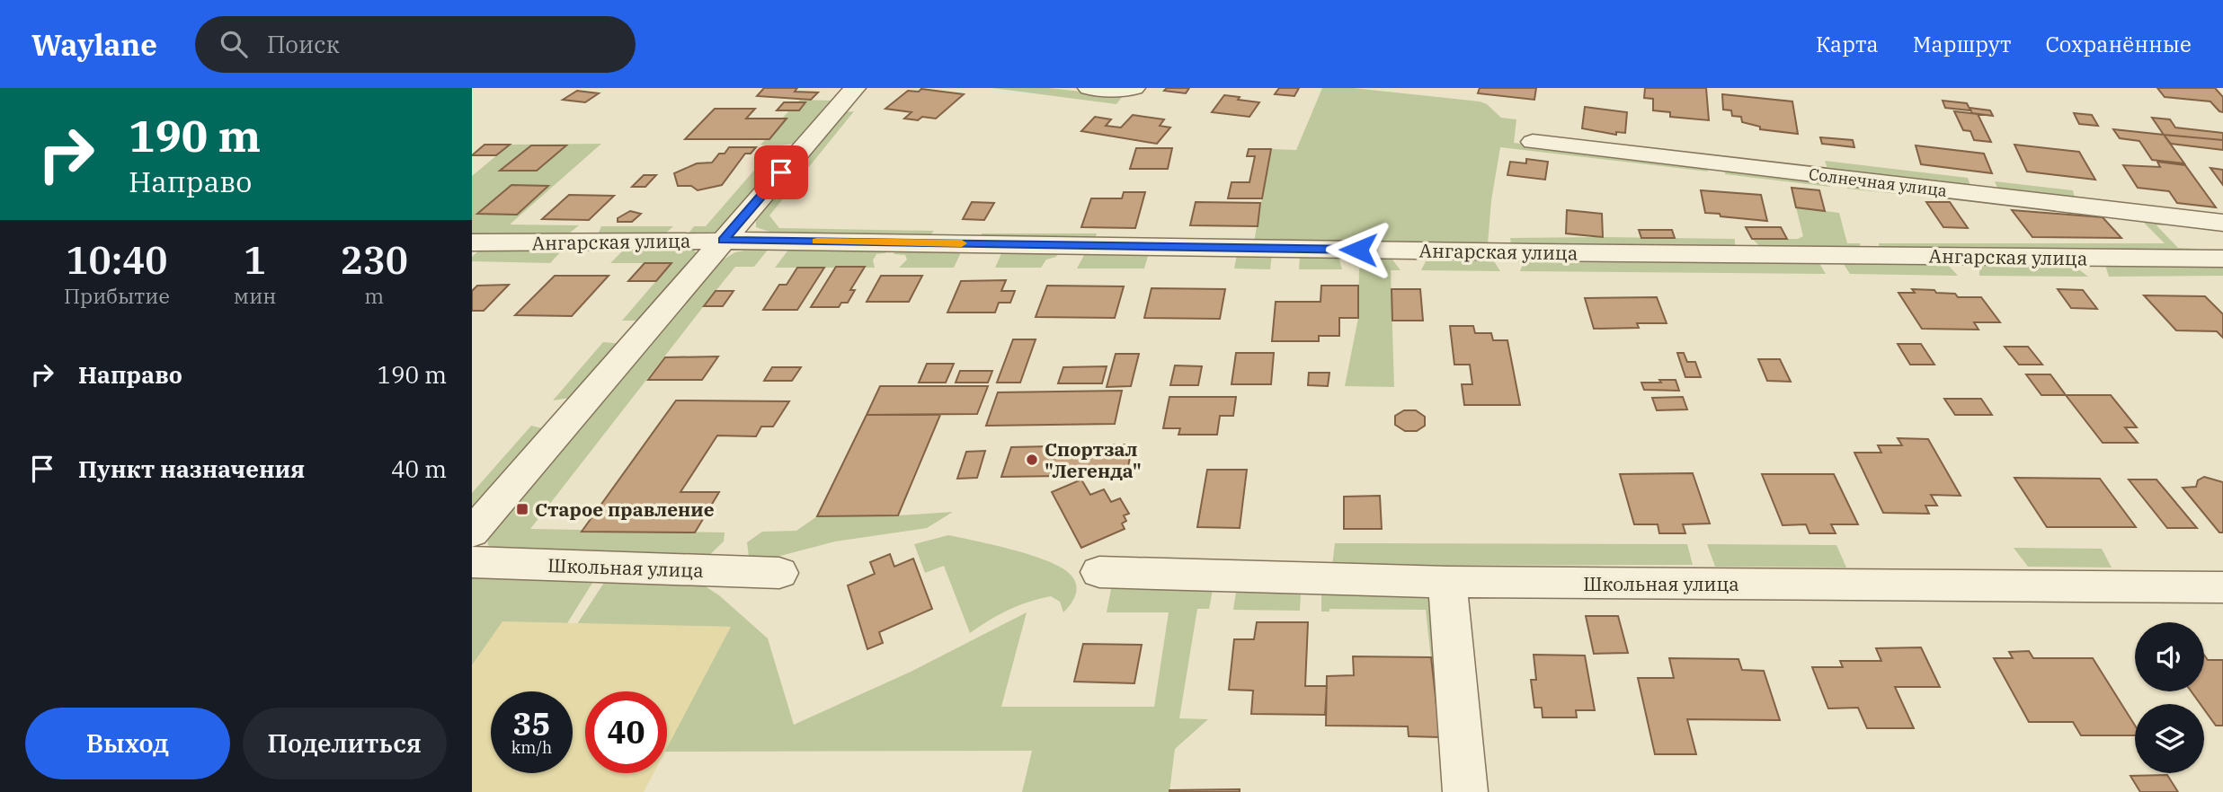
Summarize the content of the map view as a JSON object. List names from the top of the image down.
{
  "streets": {
    "street": ["Солнечная улица", "Ангарская улица", "Школьная улица"]
  },
  "places": {
    "other": ["Спортзал \"Легенда\""],
    "transit": ["Старое правление"]
  },
  "page": {
    "header": "Waylane",
    "search": "Поиск",
    "nav": ["Карта", "Маршрут", "Сохранённые"],
    "turn": ["190 m", "Направо"],
    "eta": [
      "10:40",
      "Прибытие",
      "1",
      "мин",
      "230",
      "m"
    ],
    "list": [
      {
        "name": "Направо",
        "value": "190 m"
      },
      {
        "name": "Пункт назначения",
        "value": "40 m"
      }
    ],
    "speed": "35 km/h",
    "limit": "40",
    "buttons": ["Выход", "Поделиться"]
  }
}
